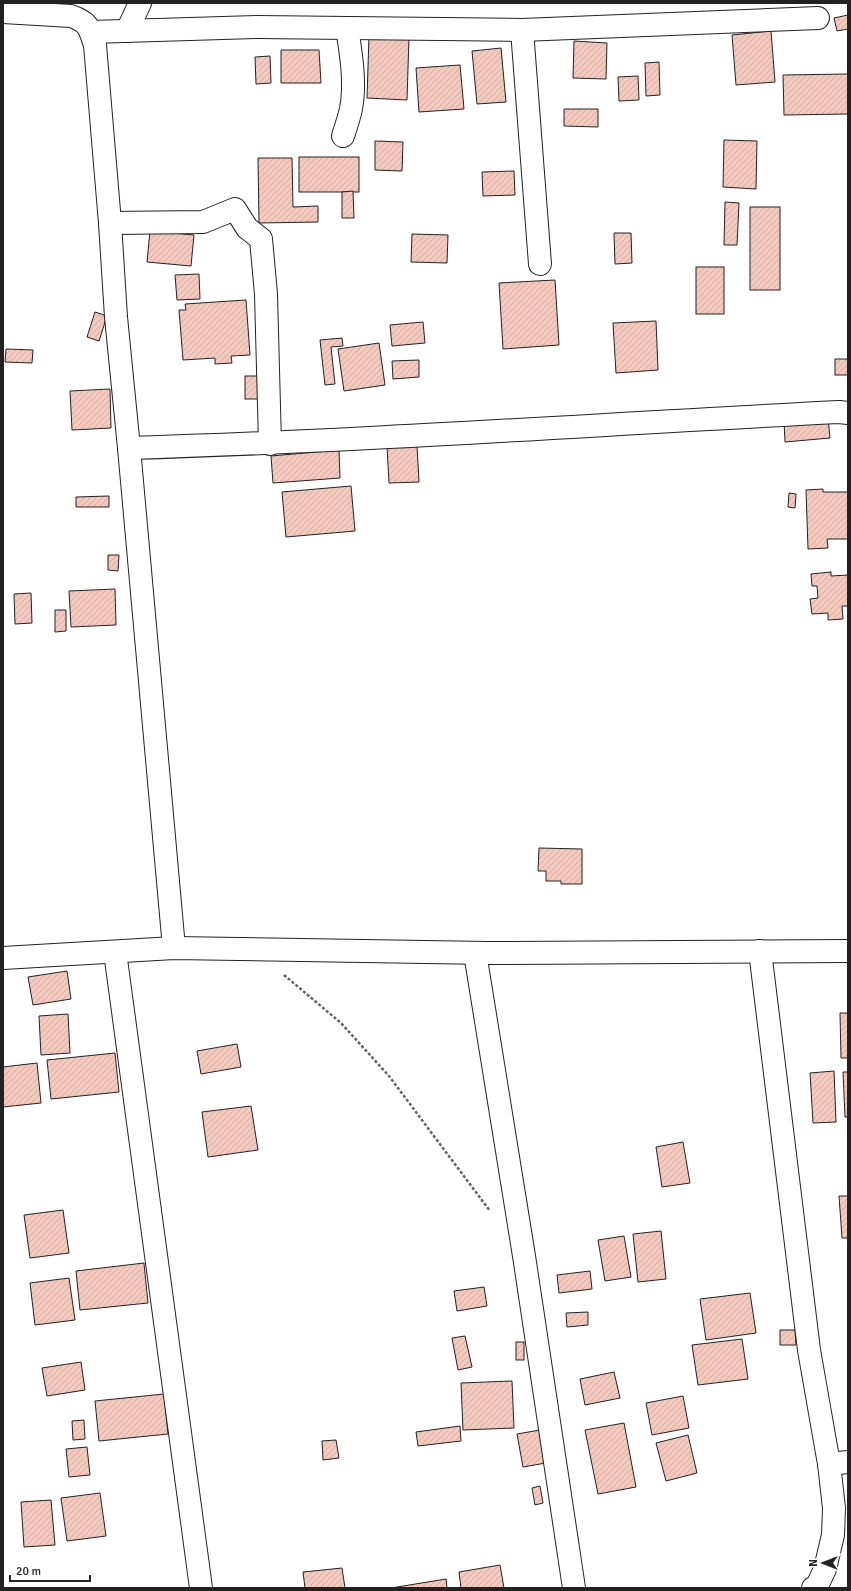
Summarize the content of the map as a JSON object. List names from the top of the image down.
{
  "scale_bar": "20 m",
  "north": "left"
}
